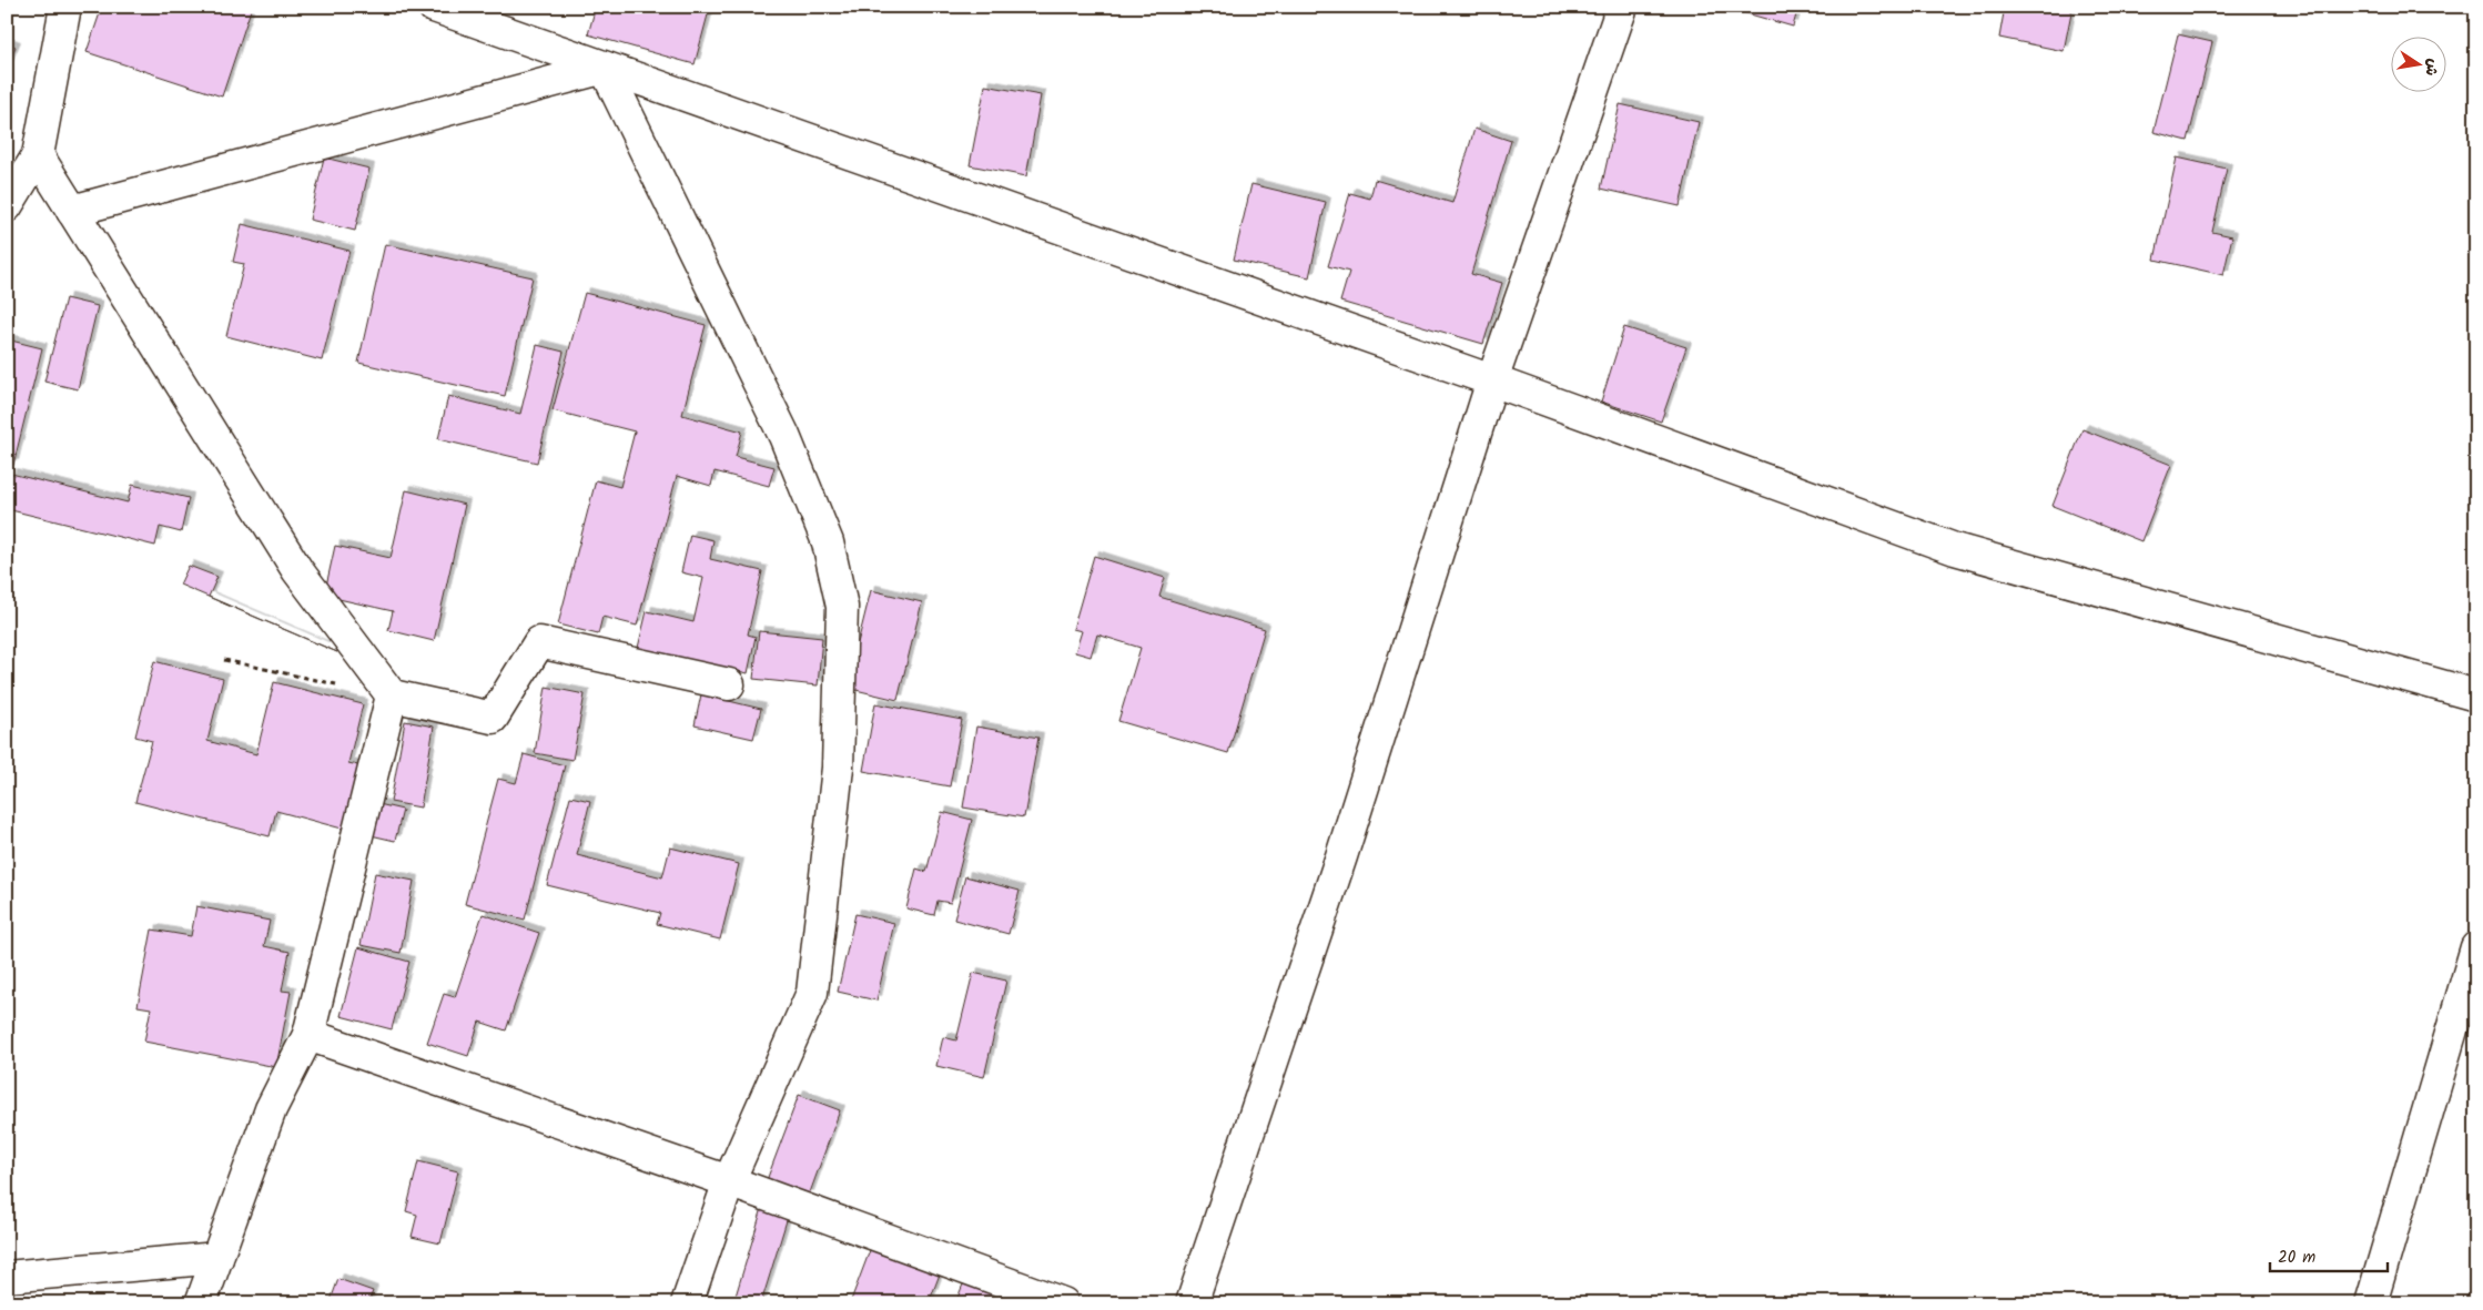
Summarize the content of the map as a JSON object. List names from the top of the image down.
{
  "scale_bar": "20 m",
  "north": "right"
}
